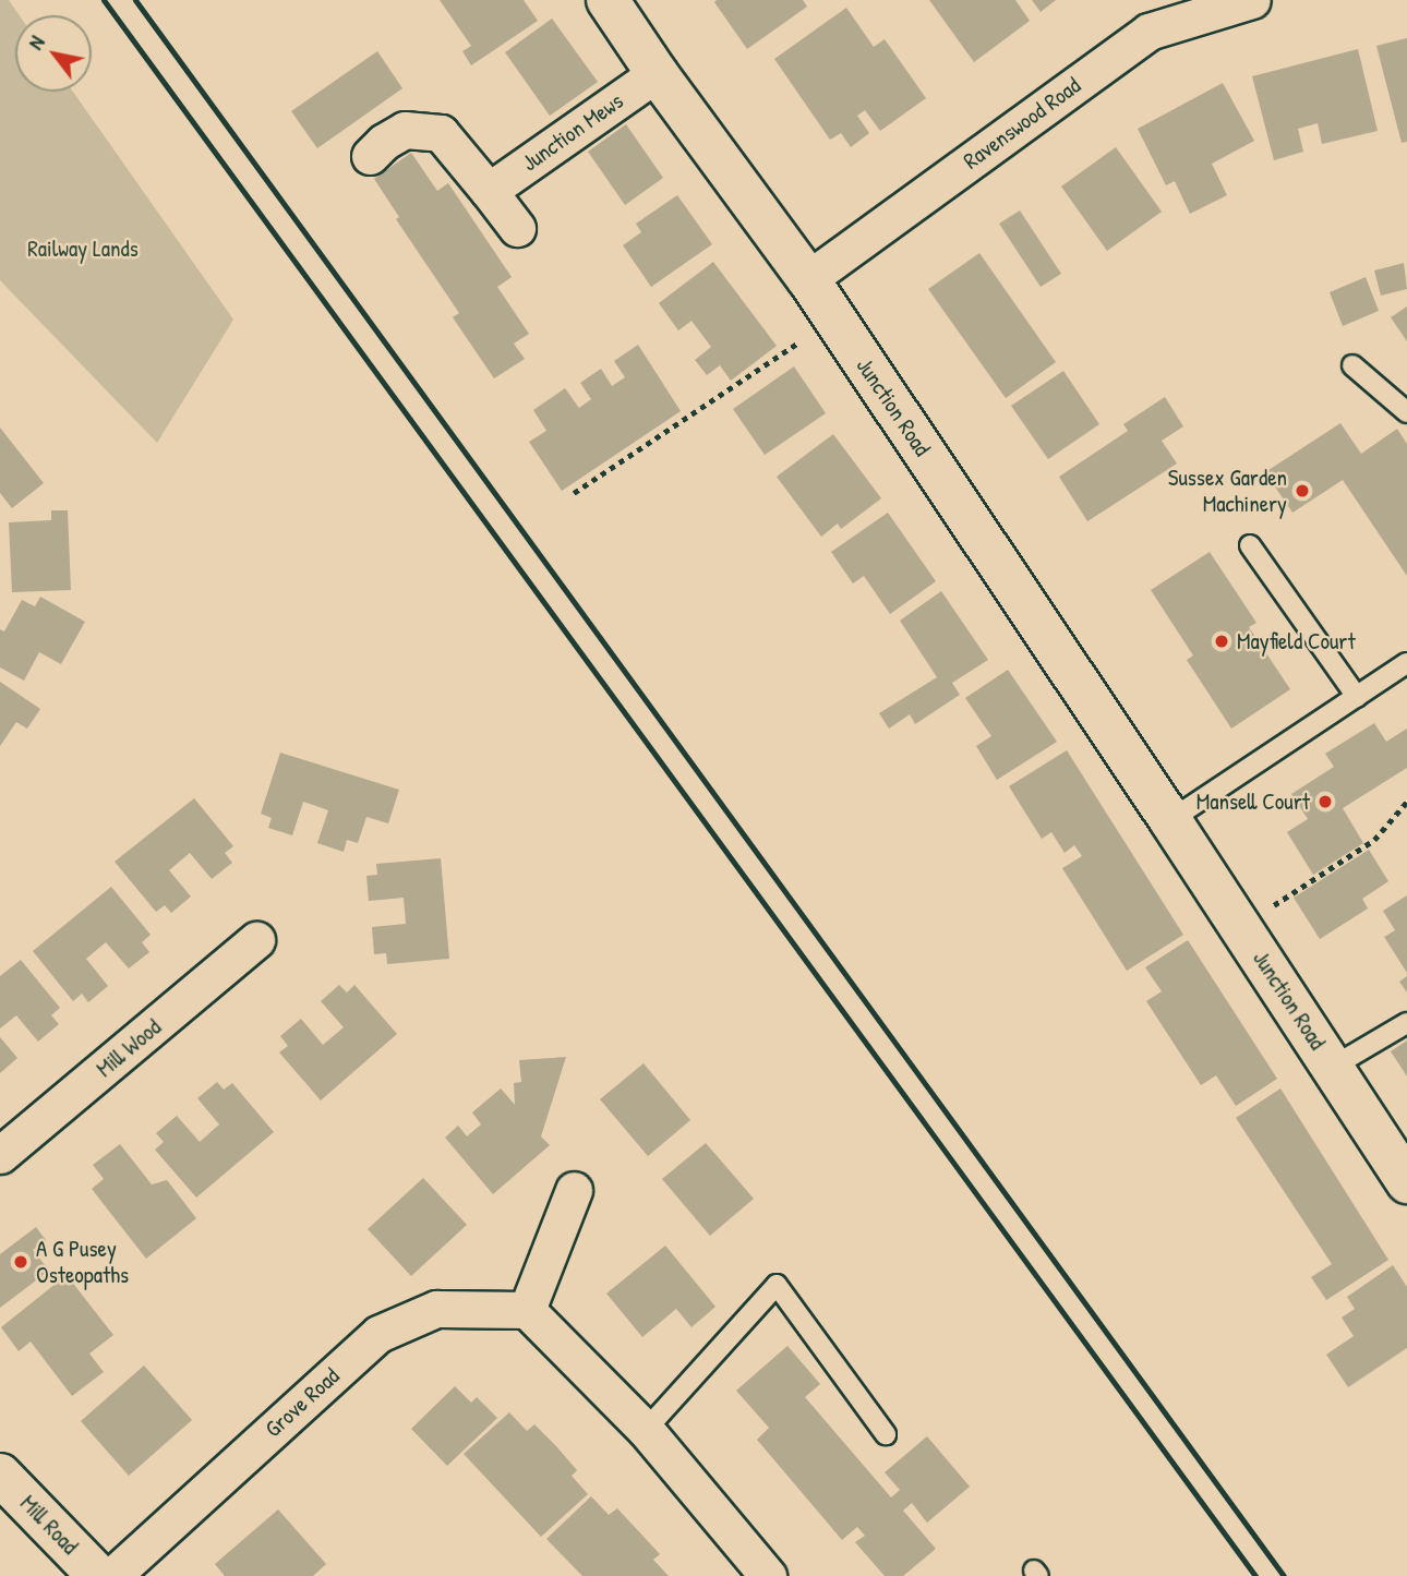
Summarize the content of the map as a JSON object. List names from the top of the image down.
{
  "streets": {
    "street": [
      "Ravenswood Road",
      "Junction Mews",
      "Junction Road",
      "Mill Wood",
      "Grove Road",
      "Mill Road"
    ]
  },
  "crossings": [
    ["Ravenswood Road", "Junction Road"],
    ["Junction Mews", "Junction Road"]
  ],
  "parks": ["Railway Lands"],
  "places": [
    "Sussex Garden Machinery",
    "Mayfield Court",
    "Mansell Court",
    "A G Pusey Osteopaths"
  ],
  "north": "top left"
}
